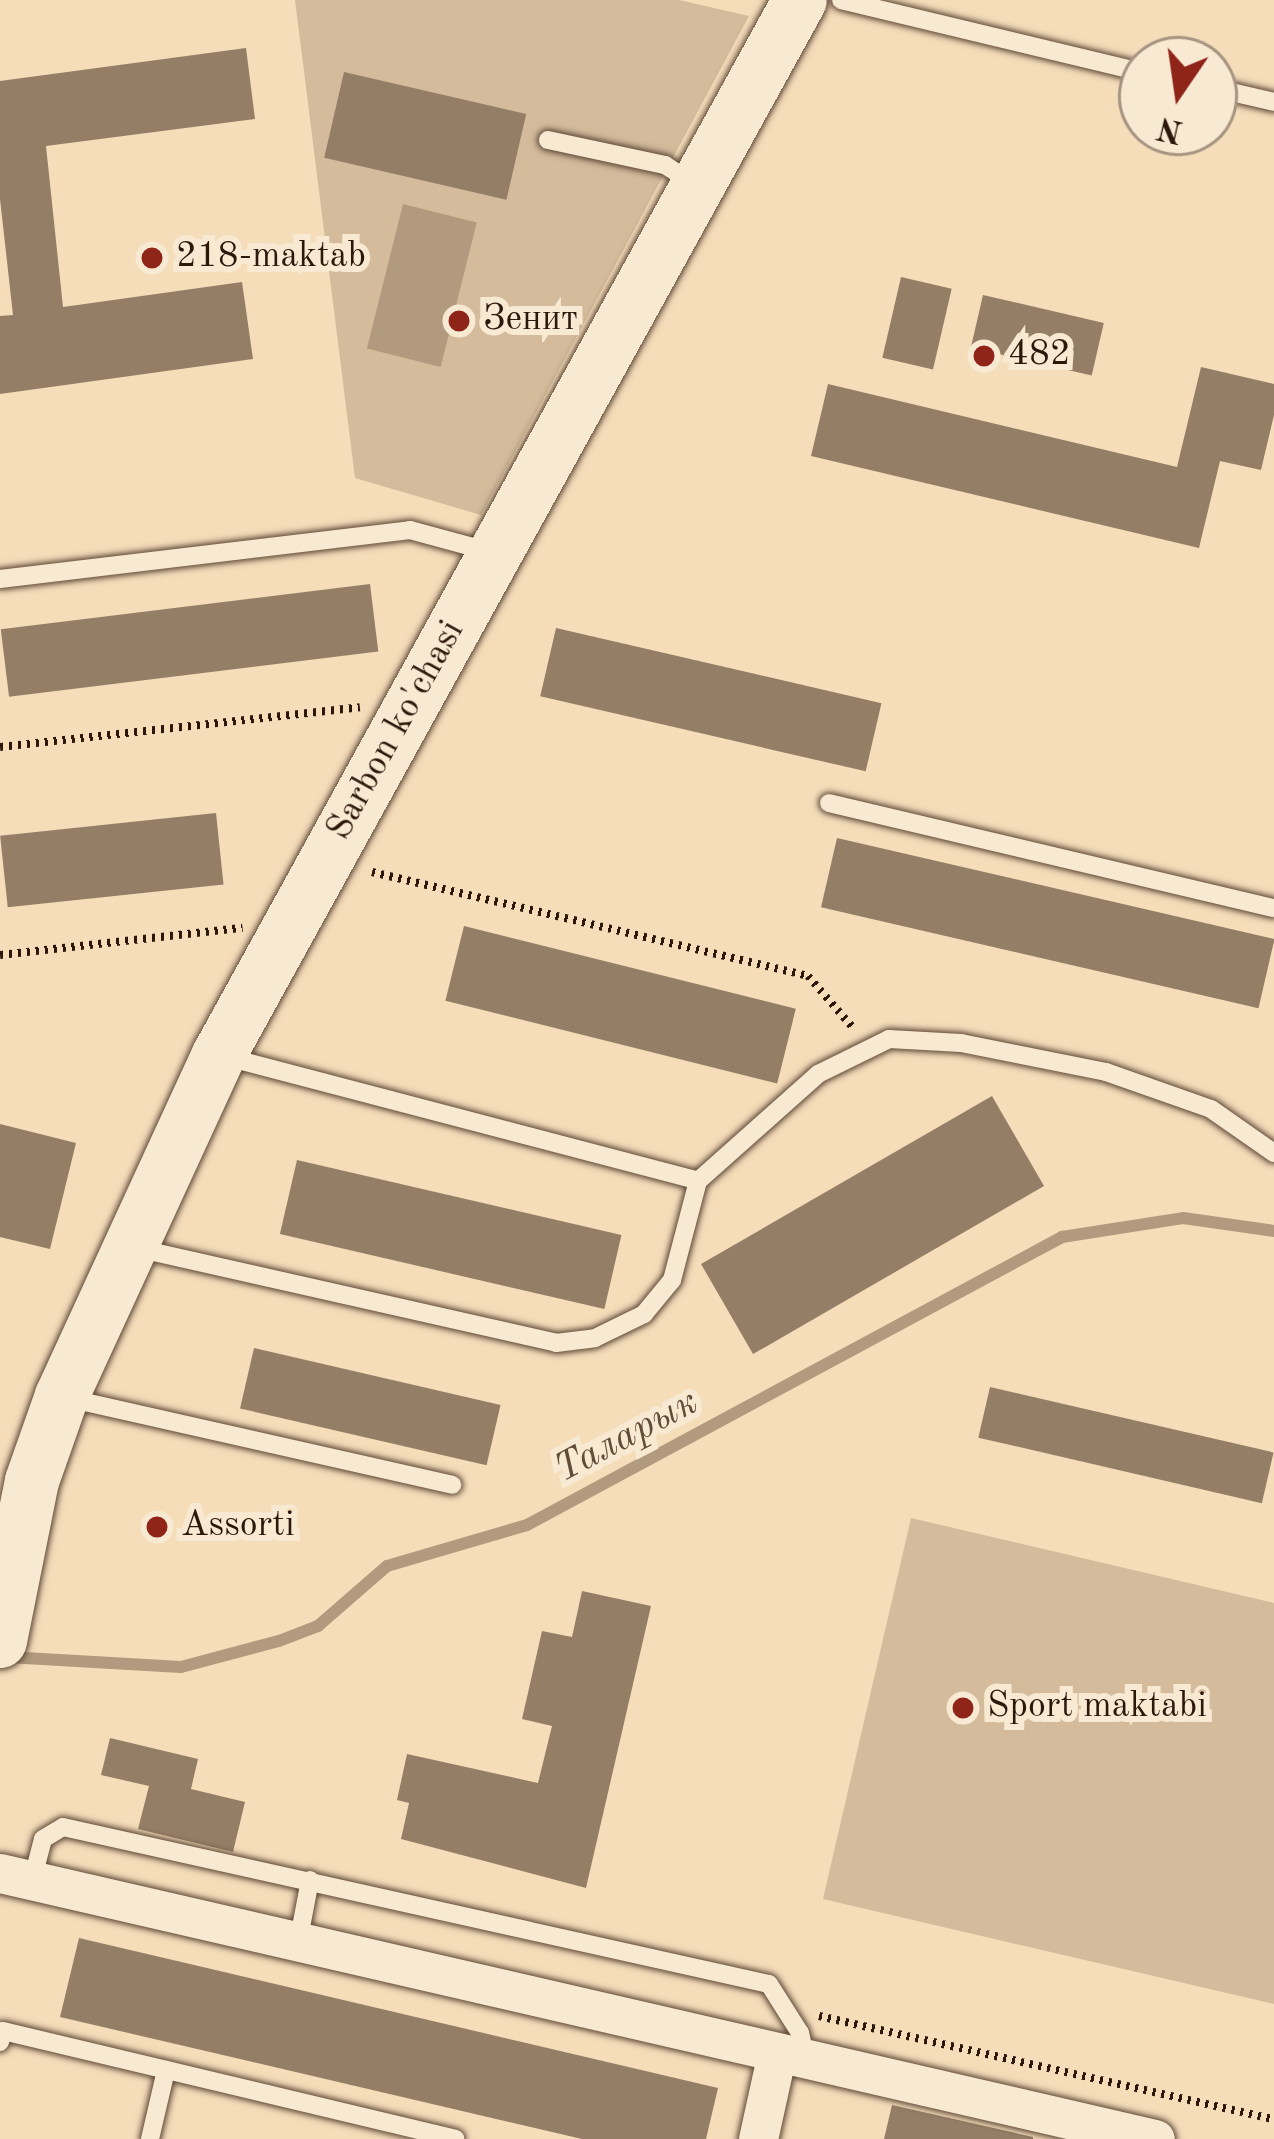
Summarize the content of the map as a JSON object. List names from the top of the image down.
{
  "streets": {
    "street": ["Sarbon ko'chasi"]
  },
  "water": ["Таларык"],
  "places": [
    "218-maktab",
    "Зенит",
    "482",
    "Assorti",
    "Sport maktabi"
  ],
  "north": "bottom"
}
